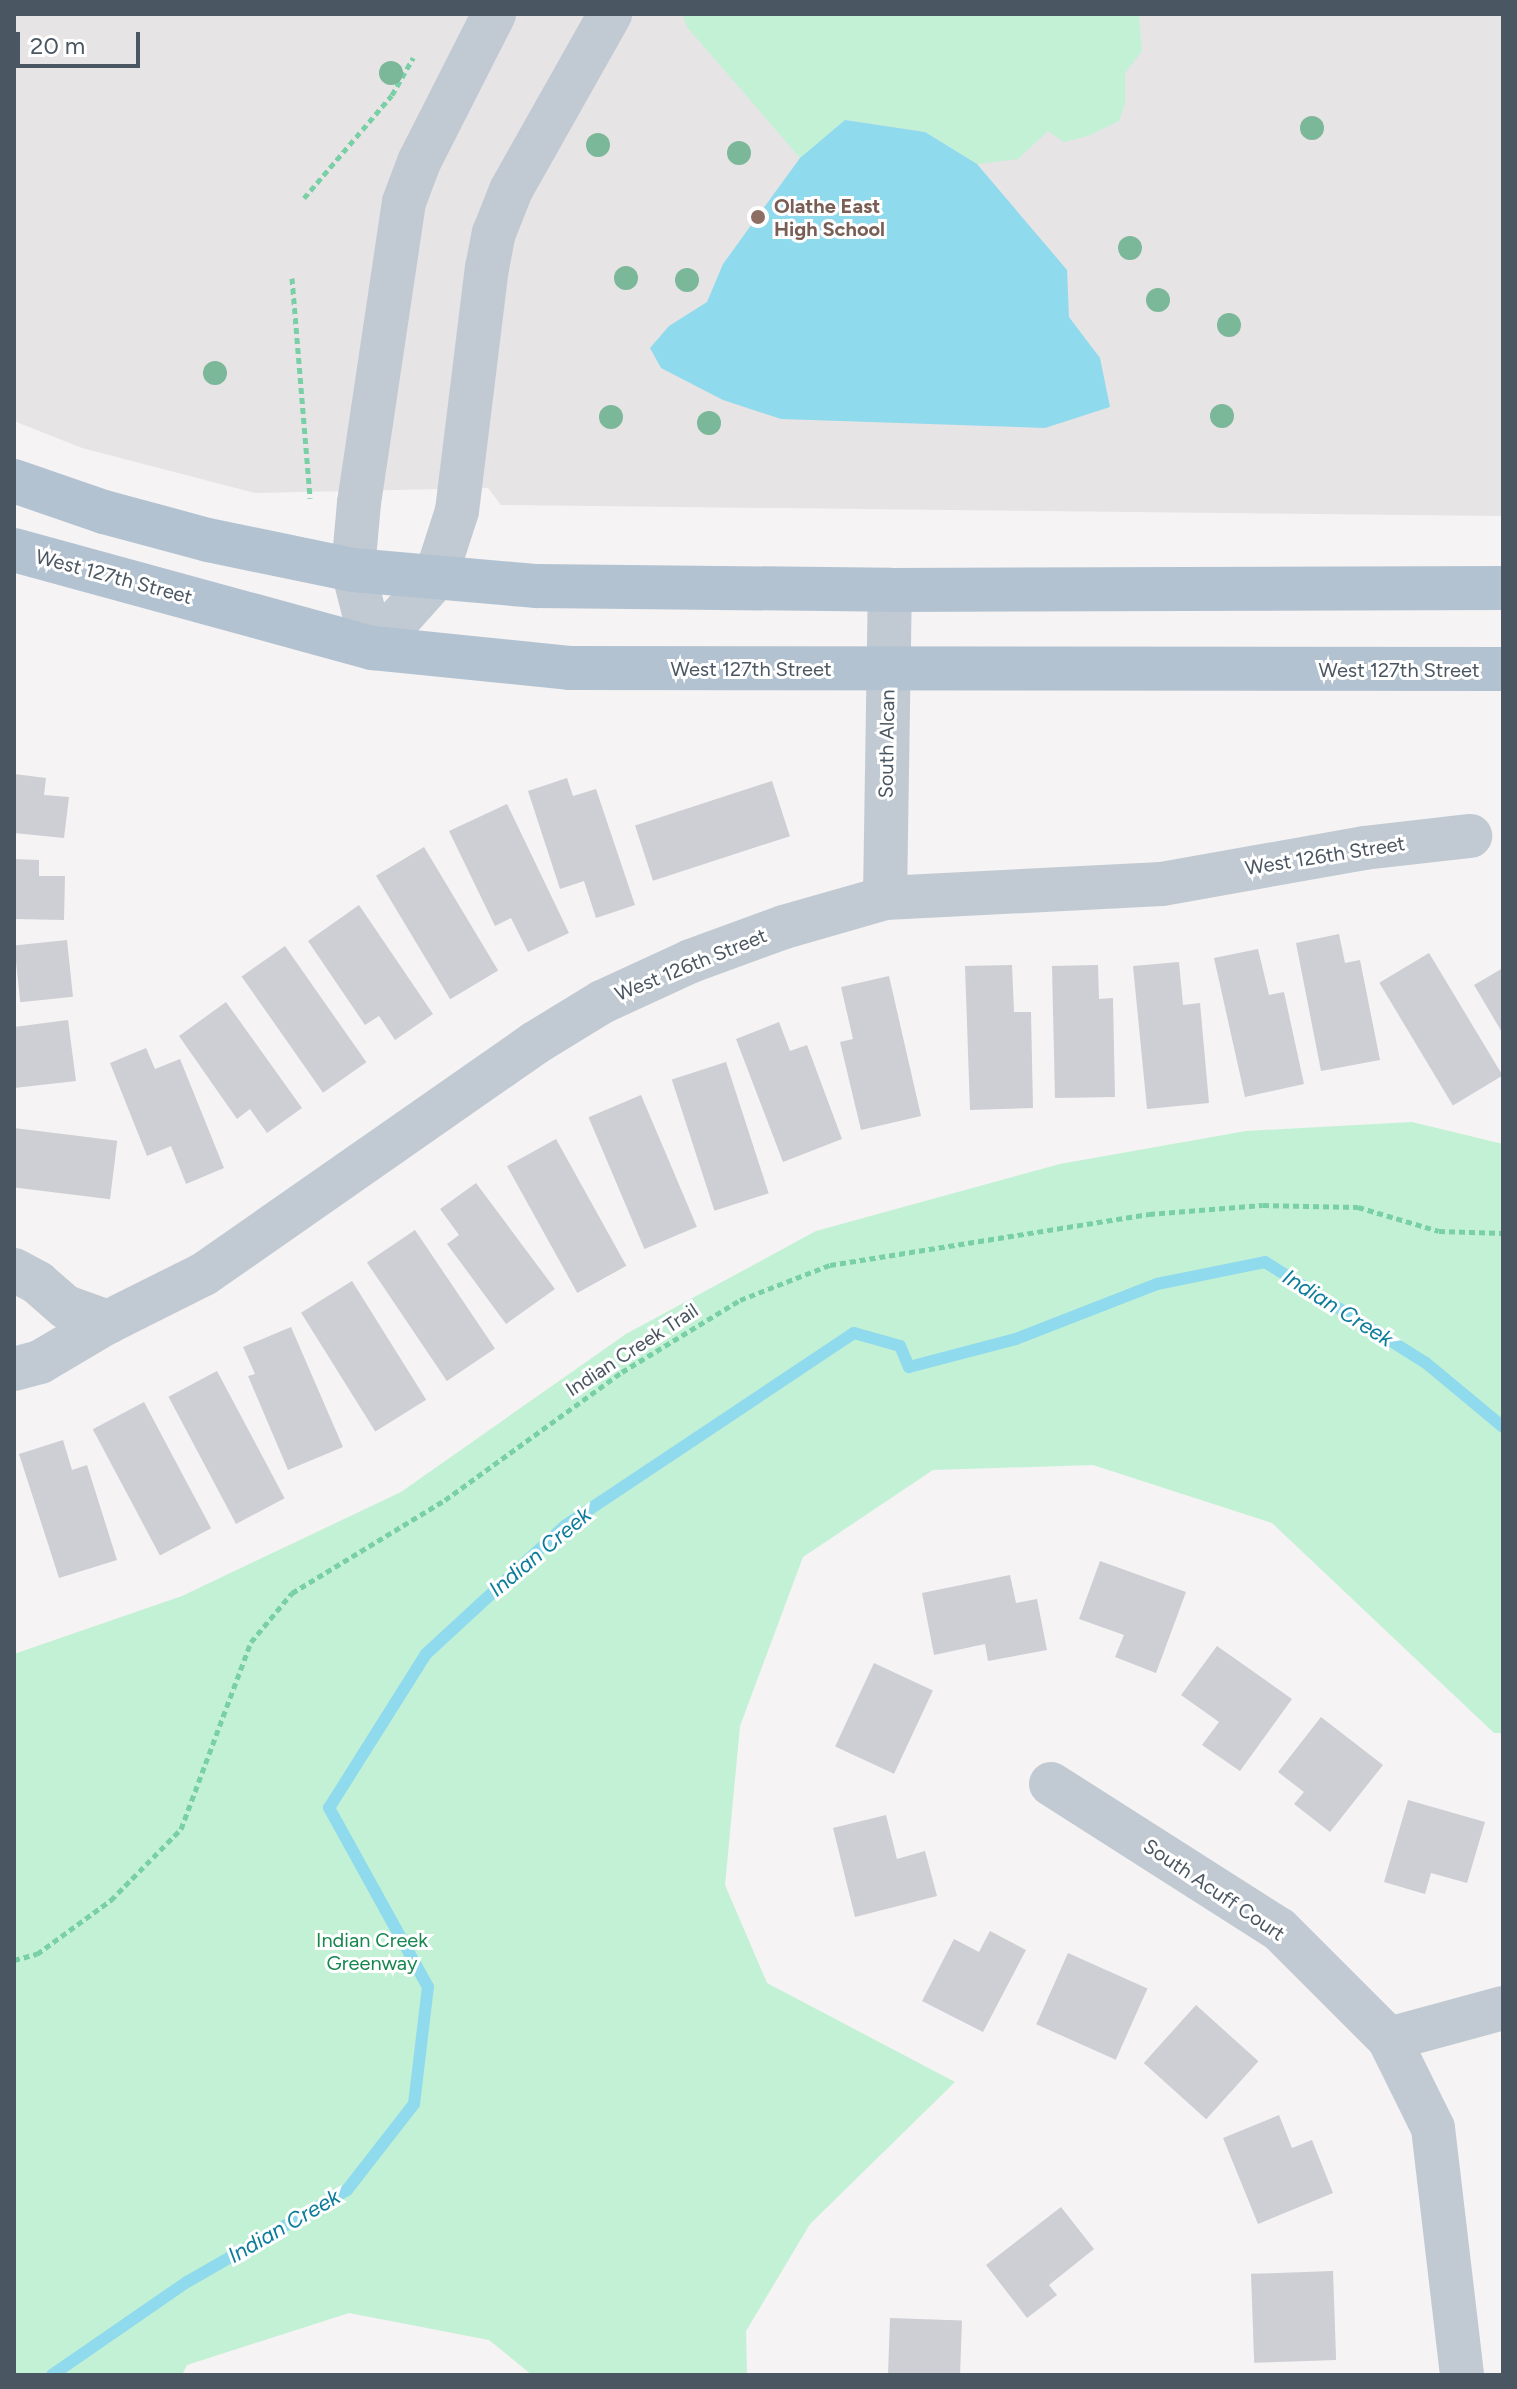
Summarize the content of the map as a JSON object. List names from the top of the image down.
{
  "streets": {
    "main road": ["West 127th Street"],
    "street": ["South Alcan", "West 126th Street", "South Acuff Court"],
    "path": ["Indian Creek Trail"]
  },
  "crossings": [
    ["West 127th Street", "South Alcan"],
    ["South Alcan", "West 126th Street"]
  ],
  "water": ["Indian Creek"],
  "parks": ["Indian Creek Greenway"],
  "places": ["Olathe East High School"],
  "scale_bar": "20 m"
}
